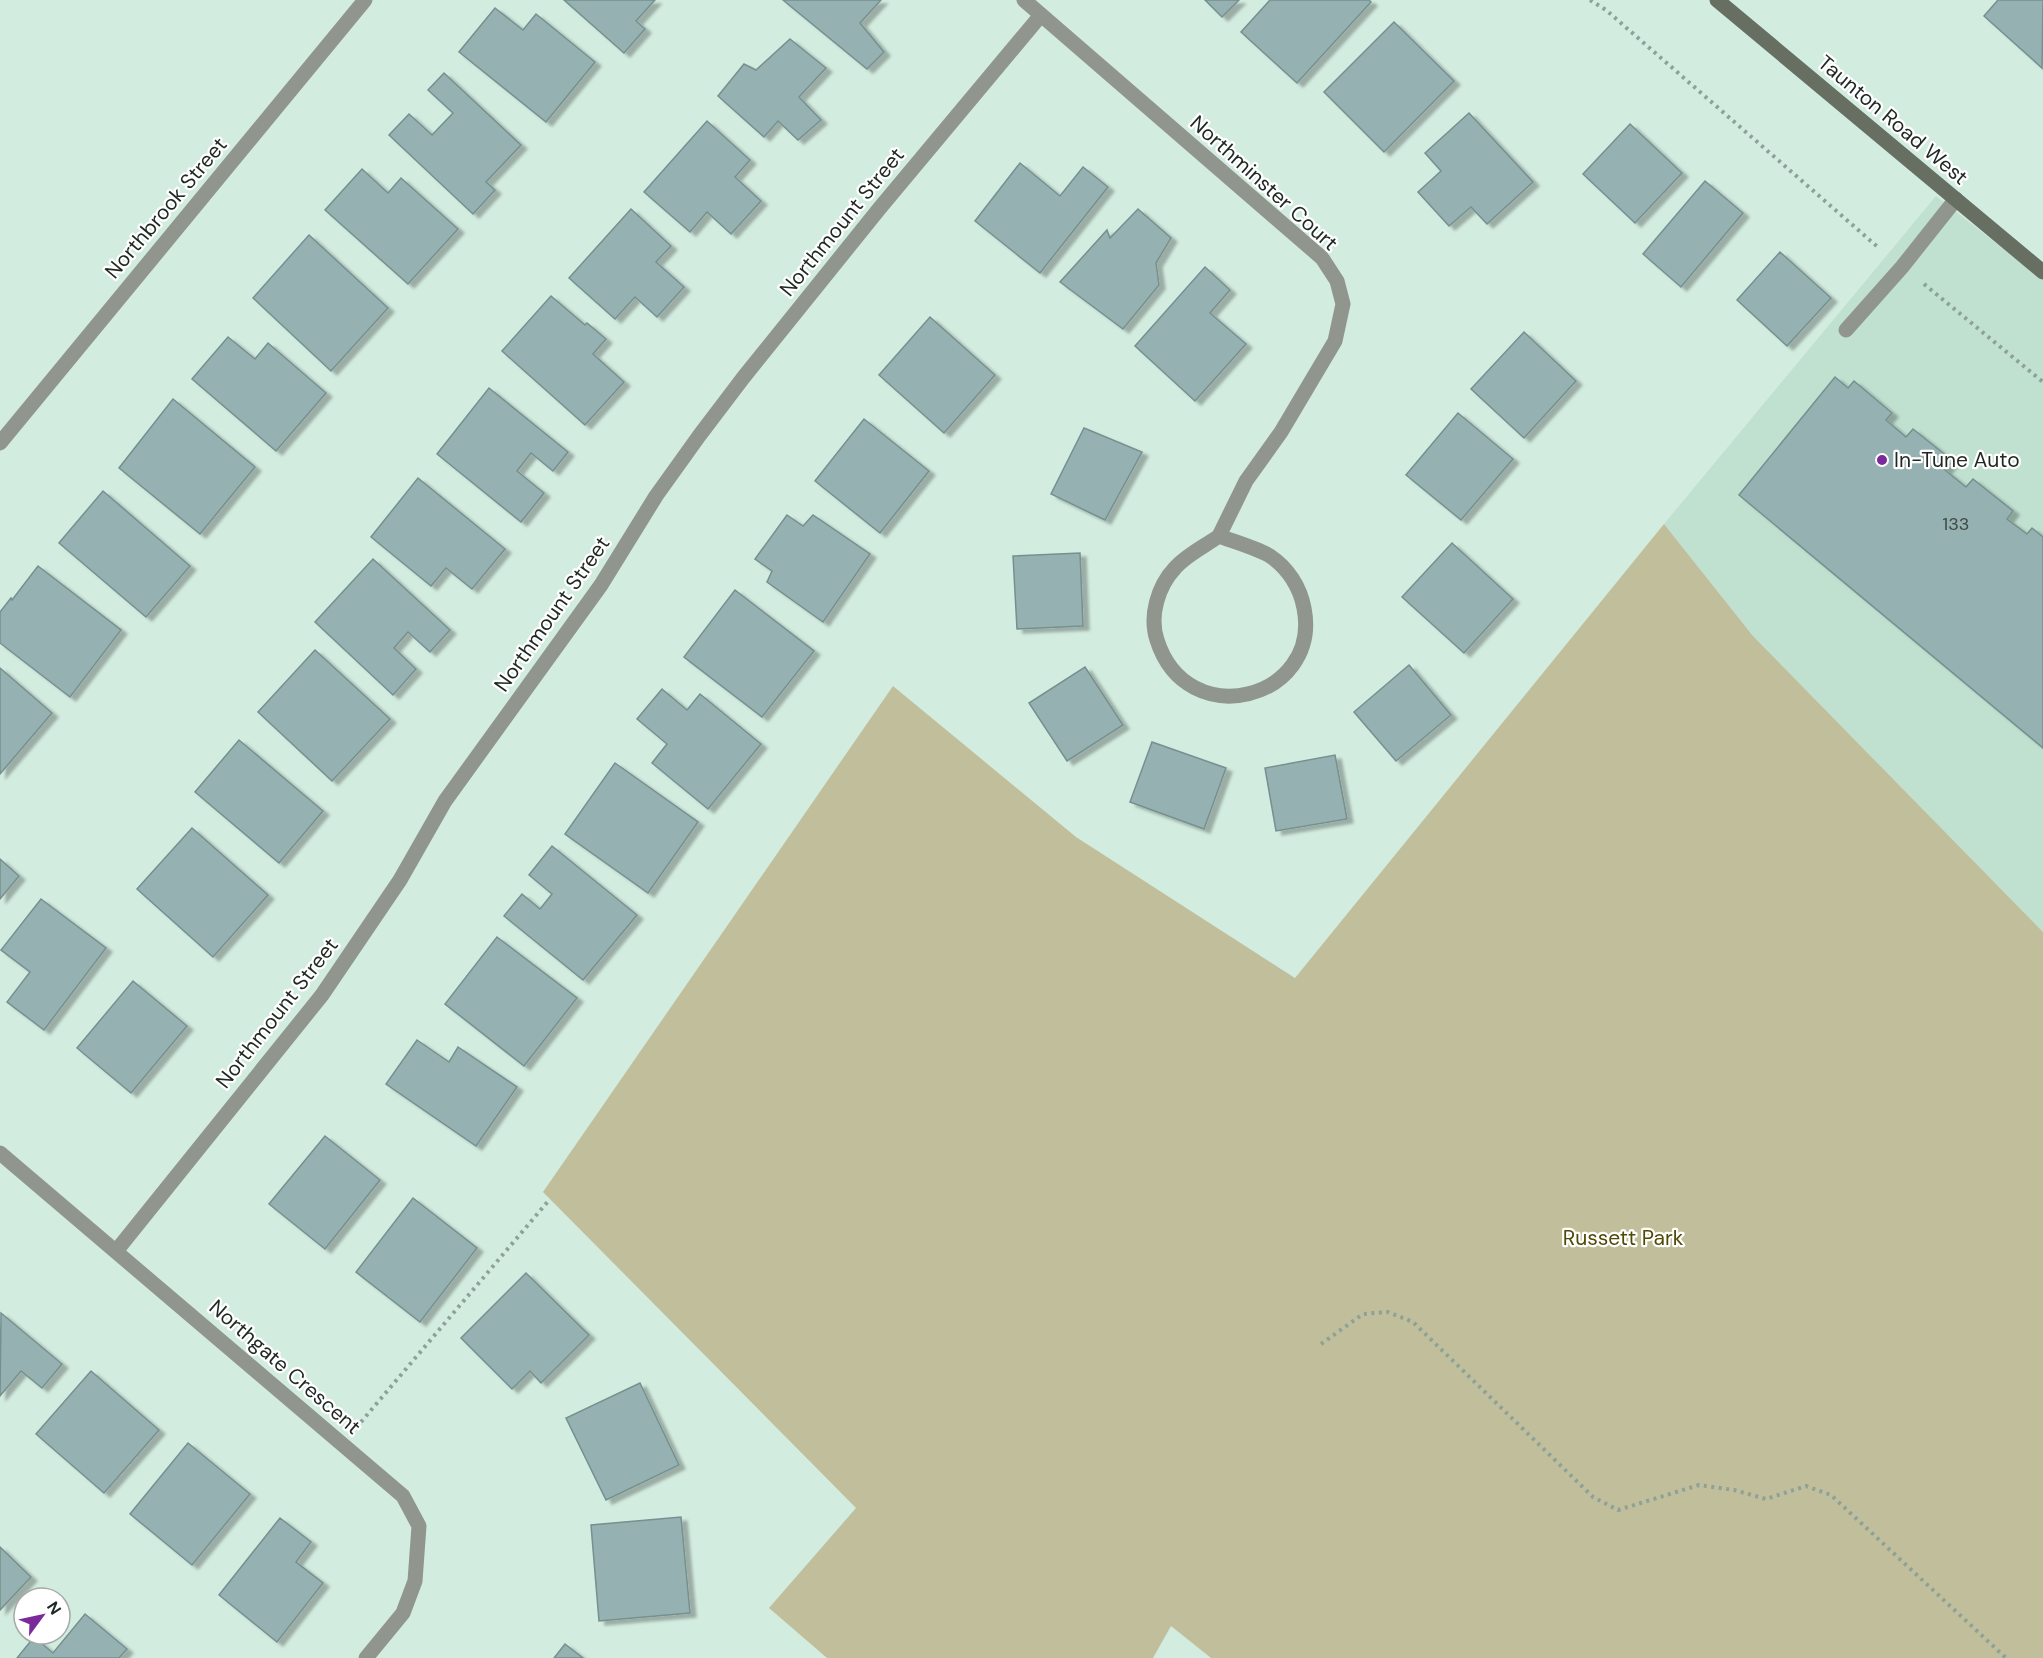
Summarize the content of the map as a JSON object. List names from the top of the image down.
{
  "streets": {
    "main road": ["Taunton Road West"],
    "street": [
      "Northminster Court",
      "Northbrook Street",
      "Northmount Street",
      "Northgate Crescent"
    ]
  },
  "crossings": [
    ["Northminster Court", "Northmount Street"],
    ["Northmount Street", "Northgate Crescent"]
  ],
  "parks": ["Russett Park"],
  "places": ["In-Tune Auto"],
  "house_numbers": ["133"],
  "north": "top right"
}
